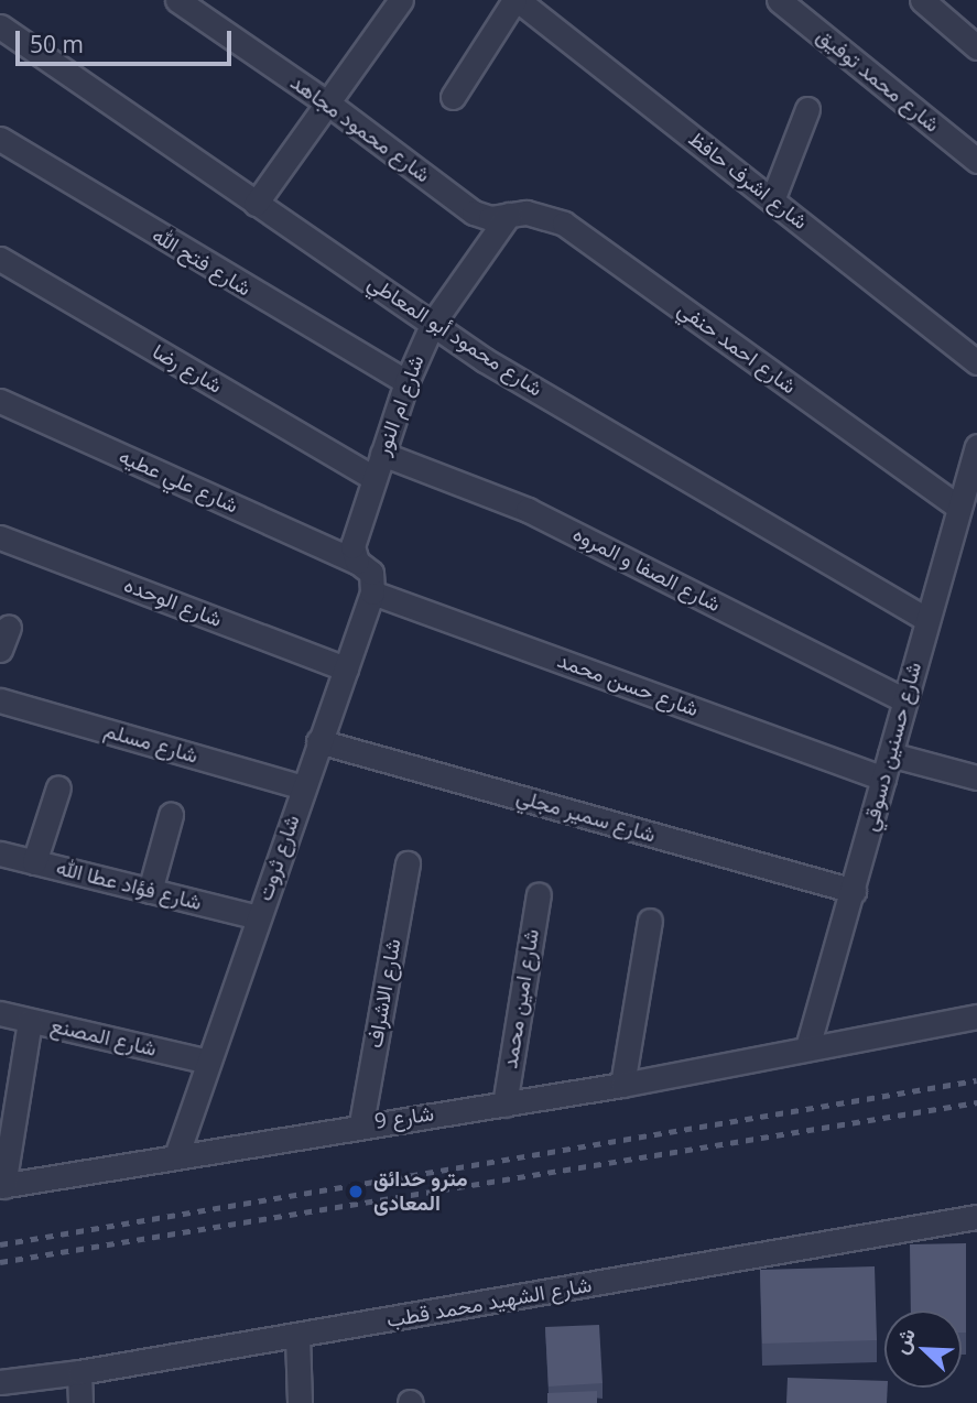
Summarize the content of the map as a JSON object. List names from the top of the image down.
{
  "streets": {
    "street": [
      "شارع محمد توفيق",
      "شارع محمود مجاهد",
      "شارع اشرف حافظ",
      "شارع فتح الله",
      "شارع محمود أبو المعاطي",
      "شارع احمد حنفي",
      "شارع رضا",
      "شارع ام النور",
      "شارع علي عطيه",
      "شارع الصفا و المروه",
      "شارع الوحده",
      "شارع حسن محمد",
      "شارع مسلم",
      "شارع حسنين دسوقي",
      "شارع سمير مجلي",
      "شارع ثروت",
      "شارع فؤاد عطا الله",
      "شارع الاشراف",
      "شارع امين محمد",
      "شارع المصنع",
      "شارع 9",
      "شارع الشهيد محمد قطب"
    ]
  },
  "crossings": [
    ["شارع محمود مجاهد", "شارع احمد حنفي"],
    ["شارع محمود مجاهد", "شارع ام النور"],
    ["شارع فتح الله", "شارع ام النور"],
    ["شارع محمود أبو المعاطي", "شارع ام النور"],
    ["شارع محمود أبو المعاطي", "شارع حسنين دسوقي"],
    ["شارع احمد حنفي", "شارع ام النور"],
    ["شارع احمد حنفي", "شارع حسنين دسوقي"],
    ["شارع رضا", "شارع ام النور"],
    ["شارع ام النور", "شارع علي عطيه"],
    ["شارع ام النور", "شارع الصفا و المروه"],
    ["شارع الصفا و المروه", "شارع حسنين دسوقي"],
    ["شارع الوحده", "شارع ثروت"],
    ["شارع حسن محمد", "شارع حسنين دسوقي"],
    ["شارع حسن محمد", "شارع ثروت"],
    ["شارع مسلم", "شارع ثروت"],
    ["شارع حسنين دسوقي", "شارع سمير مجلي"],
    ["شارع حسنين دسوقي", "شارع 9"],
    ["شارع سمير مجلي", "شارع ثروت"],
    ["شارع ثروت", "شارع فؤاد عطا الله"],
    ["شارع ثروت", "شارع المصنع"],
    ["شارع ثروت", "شارع 9"],
    ["شارع الاشراف", "شارع 9"],
    ["شارع امين محمد", "شارع 9"]
  ],
  "places": ["مترو حدائق المعادى"],
  "scale_bar": "50 m",
  "north": "top left"
}
